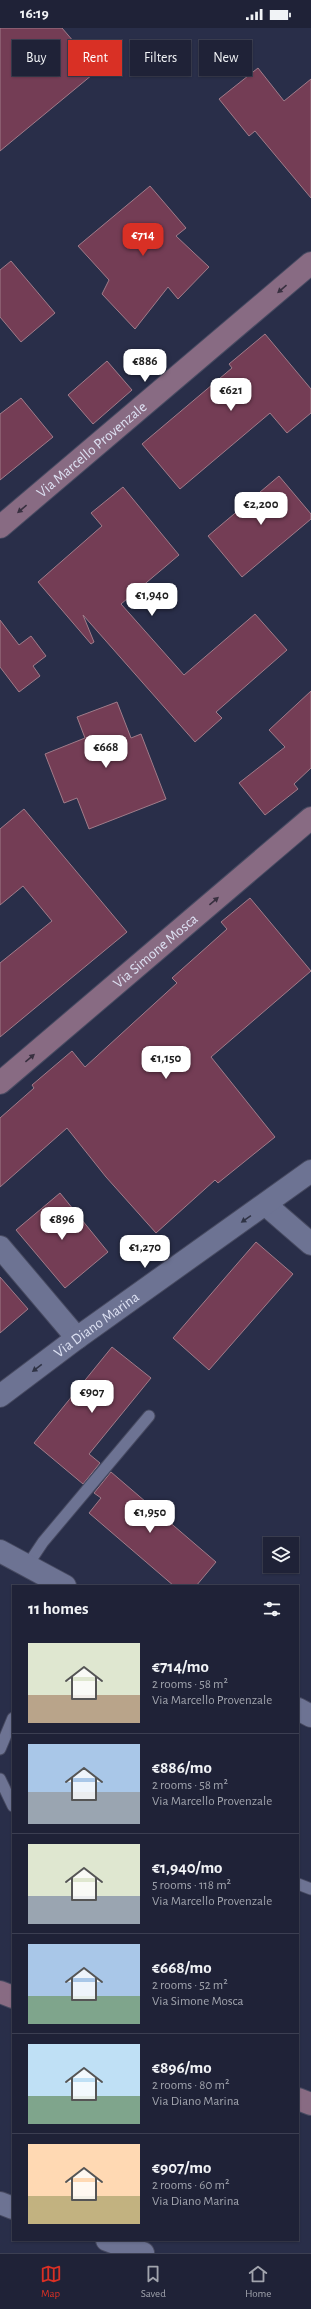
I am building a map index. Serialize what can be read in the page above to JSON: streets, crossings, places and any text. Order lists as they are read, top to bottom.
{
  "streets": {
    "street": ["Via Marcello Provenzale", "Via Simone Mosca", "Via Diano Marina"]
  },
  "one_way": ["Via Marcello Provenzale", "Via Simone Mosca", "Via Diano Marina"],
  "page": {
    "status": "16:19",
    "chip": [
      "Buy",
      "Rent",
      "Filters",
      "New"
    ],
    "price": [
      "€714",
      "€886",
      "€621",
      "€2,200",
      "€1,940",
      "€668",
      "€1,150",
      "€896",
      "€1,270",
      "€907",
      "€1,950"
    ],
    "heading": "11 homes",
    "list": [
      {
        "name": "€714/mo",
        "note": "2 rooms · 58 m² · Via Marcello Provenzale"
      },
      {
        "name": "€886/mo",
        "note": "2 rooms · 58 m² · Via Marcello Provenzale"
      },
      {
        "name": "€1,940/mo",
        "note": "5 rooms · 118 m² · Via Marcello Provenzale"
      },
      {
        "name": "€668/mo",
        "note": "2 rooms · 52 m² · Via Simone Mosca"
      },
      {
        "name": "€896/mo",
        "note": "2 rooms · 80 m² · Via Diano Marina"
      },
      {
        "name": "€907/mo",
        "note": "2 rooms · 60 m² · Via Diano Marina"
      }
    ],
    "tabs": ["Map", "Saved", "Home"]
  }
}
